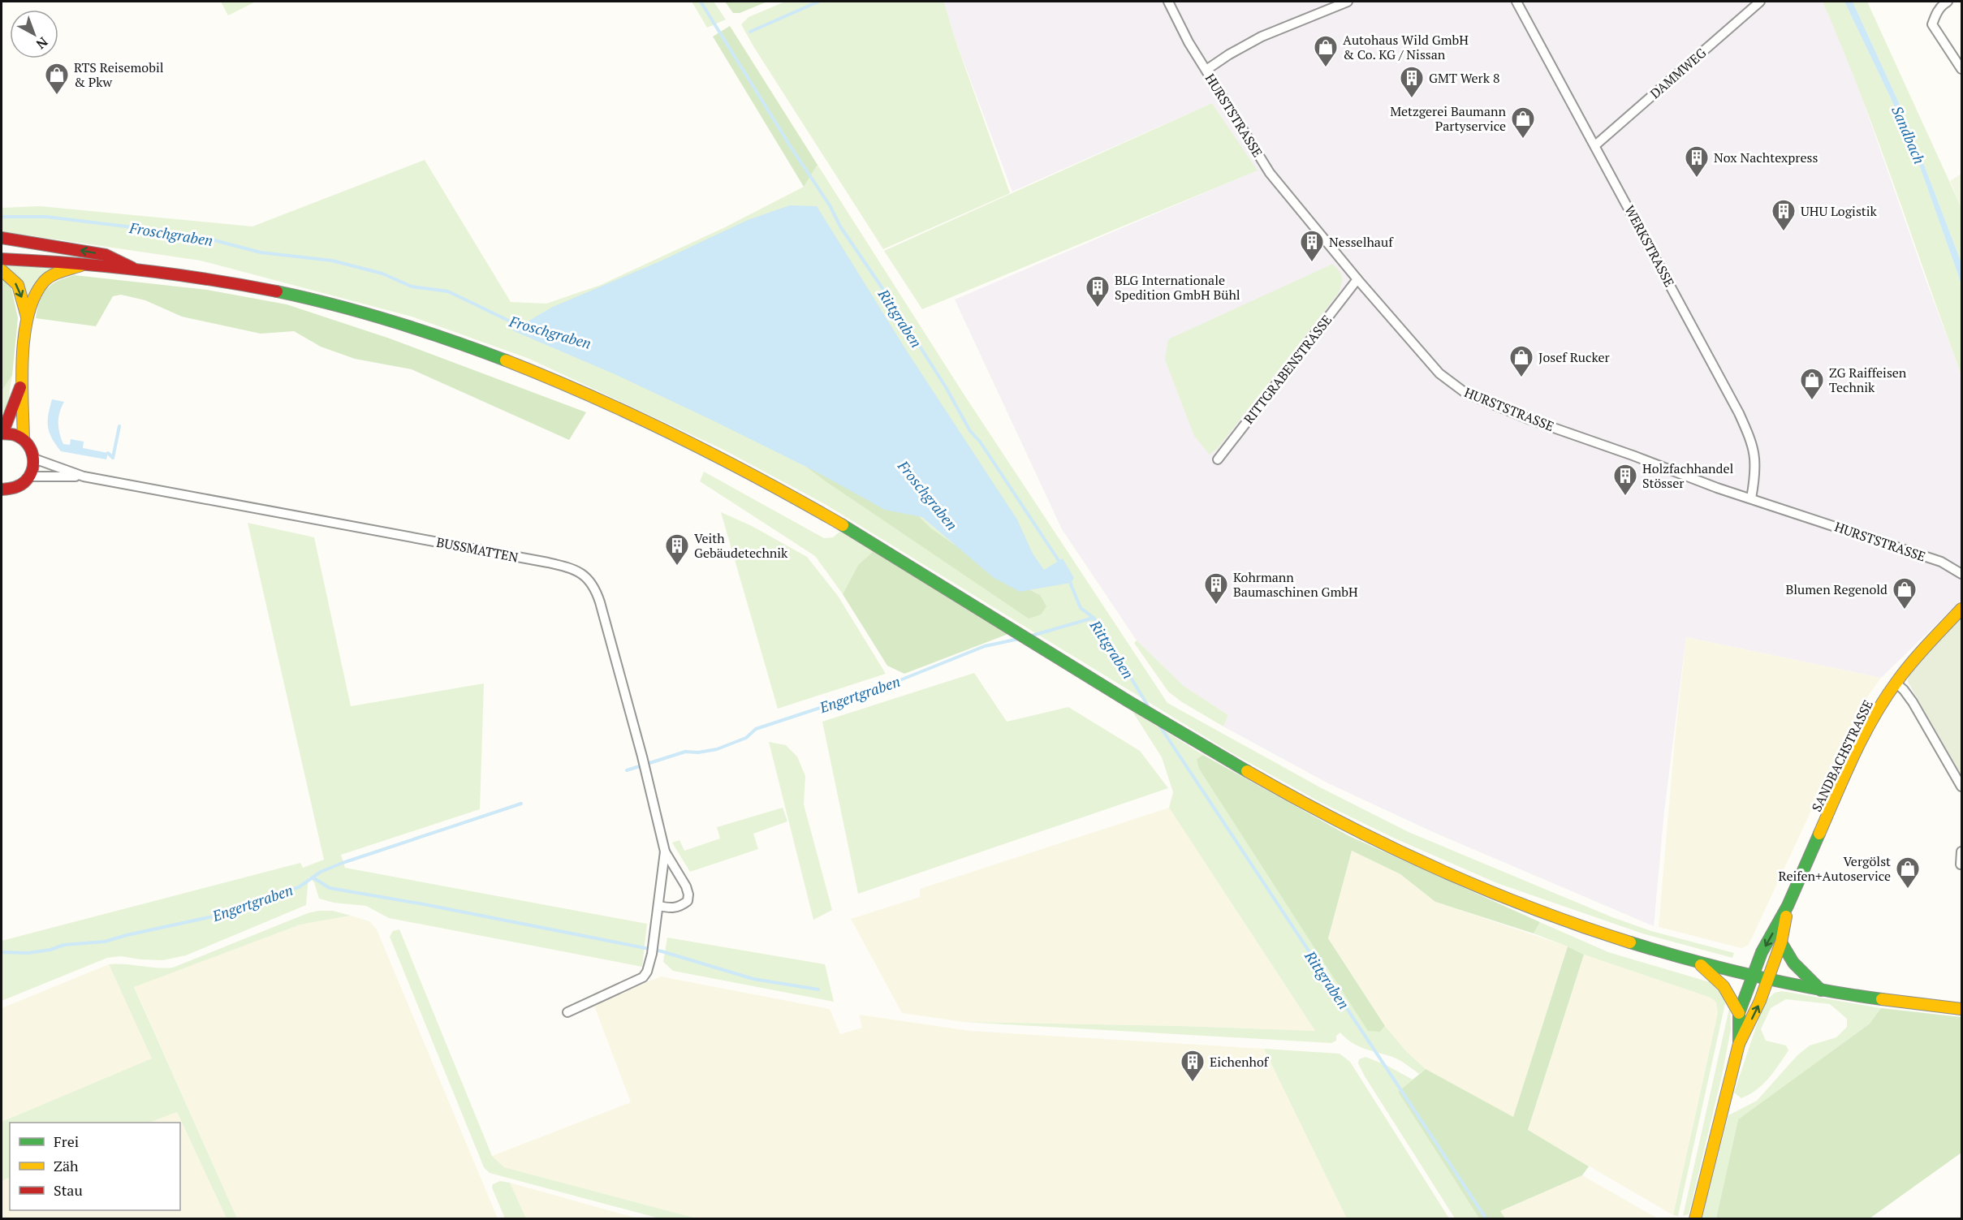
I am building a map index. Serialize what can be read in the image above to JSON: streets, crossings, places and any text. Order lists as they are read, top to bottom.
{
  "streets": {
    "main road": ["SANDBACHSTRASSE"],
    "street": [
      "DAMMWEG",
      "HURSTSTRASSE",
      "WERKSTRASSE",
      "RITTGRABENSTRASSE",
      "BUSSMATTEN"
    ]
  },
  "crossings": [
    ["DAMMWEG", "WERKSTRASSE"],
    ["HURSTSTRASSE", "WERKSTRASSE"],
    ["HURSTSTRASSE", "RITTGRABENSTRASSE"]
  ],
  "water": [
    "Sandbach",
    "Froschgraben",
    "Rittgraben",
    "Engertgraben"
  ],
  "places": {
    "shop": [
      "Autohaus Wild GmbH & Co. KG / Nissan",
      "RTS Reisemobil & Pkw",
      "Metzgerei Baumann Partyservice",
      "Josef Rucker",
      "ZG Raiffeisen Technik",
      "Blumen Regenold",
      "Vergölst Reifen+Autoservice"
    ],
    "building": [
      "GMT Werk 8",
      "Nox Nachtexpress",
      "UHU Logistik",
      "Nesselhauf",
      "BLG Internationale Spedition GmbH Bühl",
      "Holzfachhandel Stösser",
      "Veith Gebäudetechnik",
      "Kohrmann Baumaschinen GmbH",
      "Eichenhof"
    ]
  },
  "legend": ["Frei", "Zäh", "Stau"],
  "north": "bottom right"
}
